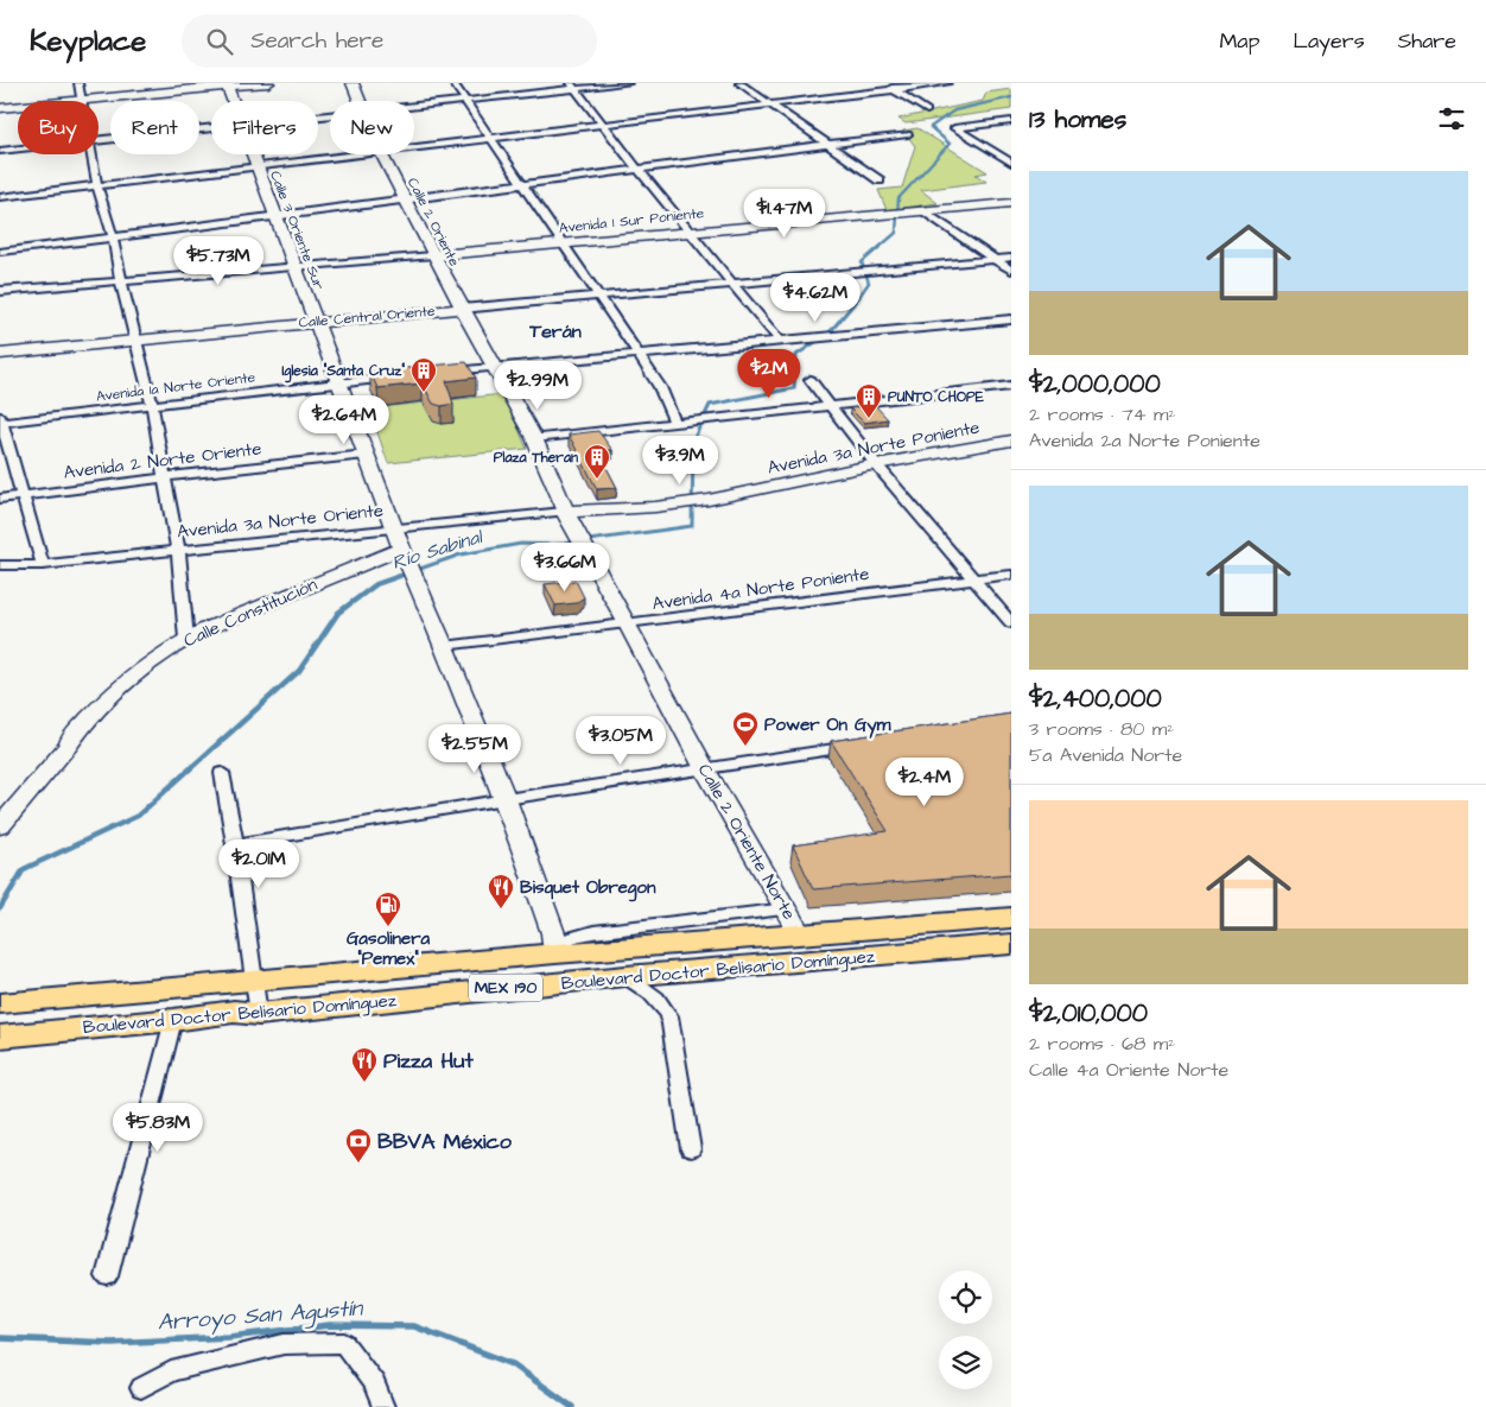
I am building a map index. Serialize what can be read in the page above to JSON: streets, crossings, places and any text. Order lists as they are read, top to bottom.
{
  "streets": {
    "main road": [
      "Avenida 1 Sur Poniente",
      "Calle 2 Oriente",
      "Calle 3 Oriente Sur",
      "Calle Central Oriente",
      "Avenida 3a Norte Poniente",
      "Calle Constitución",
      "Calle 2 Oriente Norte",
      "Boulevard Doctor Belisario Domínguez",
      "MEX 190"
    ],
    "street": [
      "Avenida 1a Norte Oriente",
      "Avenida 2 Norte Oriente",
      "Avenida 3a Norte Oriente",
      "Avenida 4a Norte Poniente"
    ]
  },
  "crossings": [
    ["Avenida 1 Sur Poniente", "Calle 2 Oriente"],
    ["Calle 2 Oriente", "Calle Central Oriente"],
    ["Calle 2 Oriente", "Calle 2 Oriente Norte"],
    ["Calle 3 Oriente Sur", "Calle Central Oriente"],
    ["Calle 3 Oriente Sur", "Avenida 1a Norte Oriente"],
    ["Calle 3 Oriente Sur", "Avenida 2 Norte Oriente"],
    ["Calle 3 Oriente Sur", "Avenida 3a Norte Oriente"],
    ["Calle 3 Oriente Sur", "Avenida 4a Norte Poniente"],
    ["Calle 3 Oriente Sur", "Calle Constitución"],
    ["Calle 3 Oriente Sur", "Boulevard Doctor Belisario Domínguez"],
    ["Calle Central Oriente", "Calle 2 Oriente Norte"],
    ["Avenida 3a Norte Poniente", "Avenida 3a Norte Oriente"],
    ["Avenida 3a Norte Poniente", "Calle 2 Oriente Norte"],
    ["Avenida 3a Norte Oriente", "Calle 2 Oriente Norte"],
    ["Avenida 4a Norte Poniente", "Calle 2 Oriente Norte"],
    ["Calle 2 Oriente Norte", "Boulevard Doctor Belisario Domínguez"]
  ],
  "districts": ["Terán"],
  "water": ["Río Sabinal", "Arroyo San Agustín"],
  "places": {
    "building": ["Iglesia \"Santa Cruz\"", "PUNTO CHOPE", "Plaza Theran"],
    "sports": ["Power On Gym"],
    "restaurant": ["Bisquet Obregon", "Pizza Hut"],
    "fuel station": ["Gasolinera \"Pemex\""],
    "bank": ["BBVA México"]
  },
  "page": {
    "header": "Keyplace",
    "search": "Search here",
    "nav": ["Map", "Layers", "Share"],
    "heading": "13 homes",
    "chip": [
      "Buy",
      "Rent",
      "Filters",
      "New"
    ],
    "list": [
      {
        "name": "$2,000,000",
        "note": "2 rooms · 74 m² · Avenida 2a Norte Poniente"
      },
      {
        "name": "$2,400,000",
        "note": "3 rooms · 80 m² · 5a Avenida Norte"
      },
      {
        "name": "$2,010,000",
        "note": "2 rooms · 68 m² · Calle 4a Oriente Norte"
      }
    ],
    "price": [
      "$1.47M",
      "$5.73M",
      "$4.62M",
      "$2M",
      "$2.99M",
      "$2.64M",
      "$3.9M",
      "$3.66M",
      "$3.05M",
      "$2.55M",
      "$2.4M",
      "$2.01M",
      "$5.83M"
    ]
  }
}
